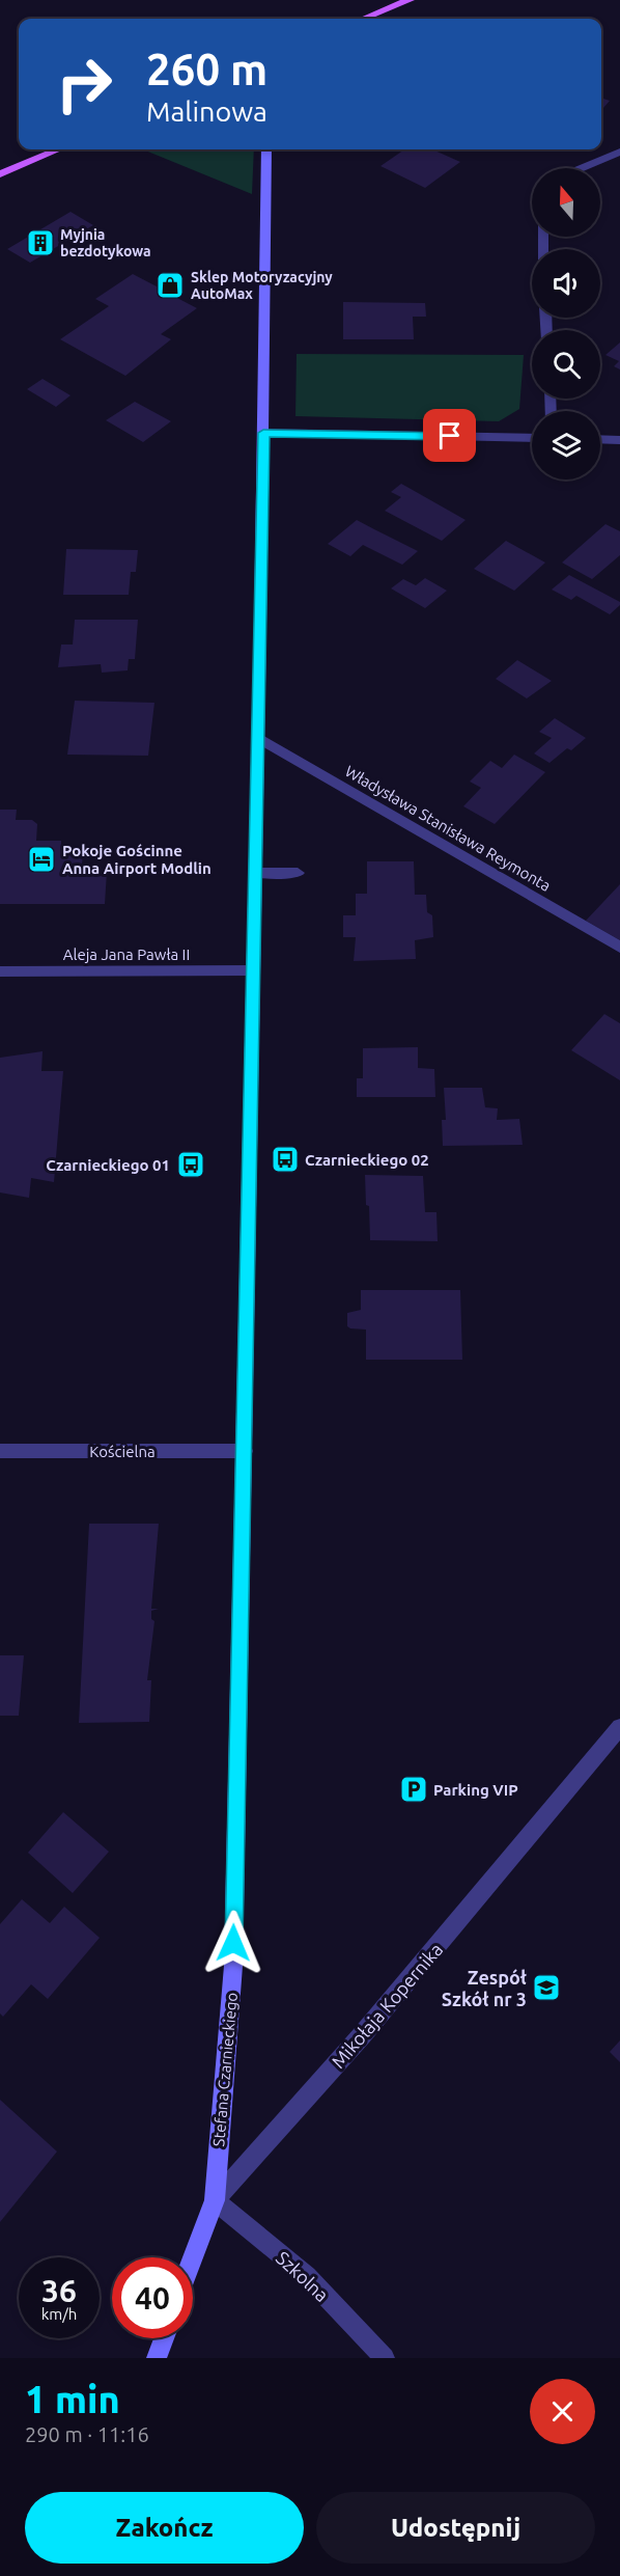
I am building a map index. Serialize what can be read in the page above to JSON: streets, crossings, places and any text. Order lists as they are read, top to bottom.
{
  "streets": {
    "street": [
      "Władysława Stanisława Reymonta",
      "Aleja Jana Pawła II",
      "Kościelna",
      "Mikołaja Kopernika",
      "Stefana Czarnieckiego",
      "Szkolna"
    ]
  },
  "crossings": [
    ["Władysława Stanisława Reymonta", "Stefana Czarnieckiego"],
    ["Aleja Jana Pawła II", "Stefana Czarnieckiego"],
    ["Kościelna", "Stefana Czarnieckiego"],
    ["Mikołaja Kopernika", "Stefana Czarnieckiego"],
    ["Mikołaja Kopernika", "Szkolna"],
    ["Stefana Czarnieckiego", "Szkolna"]
  ],
  "places": {
    "building": ["Myjnia bezdotykowa"],
    "shop": ["Sklep Motoryzacyjny AutoMax"],
    "hotel": ["Pokoje Gościnne Anna Airport Modlin"],
    "bus stop": ["Czarnieckiego 02", "Czarnieckiego 01"],
    "parking": ["Parking VIP"],
    "school or university": ["Zespół Szkół nr 3"]
  },
  "north": "top",
  "page": {
    "turn": ["260 m", "Malinowa"],
    "speed": "36 km/h",
    "limit": "40",
    "heading": ["1 min", "290 m · 11:16"],
    "buttons": ["Zakończ", "Udostępnij"]
  }
}
